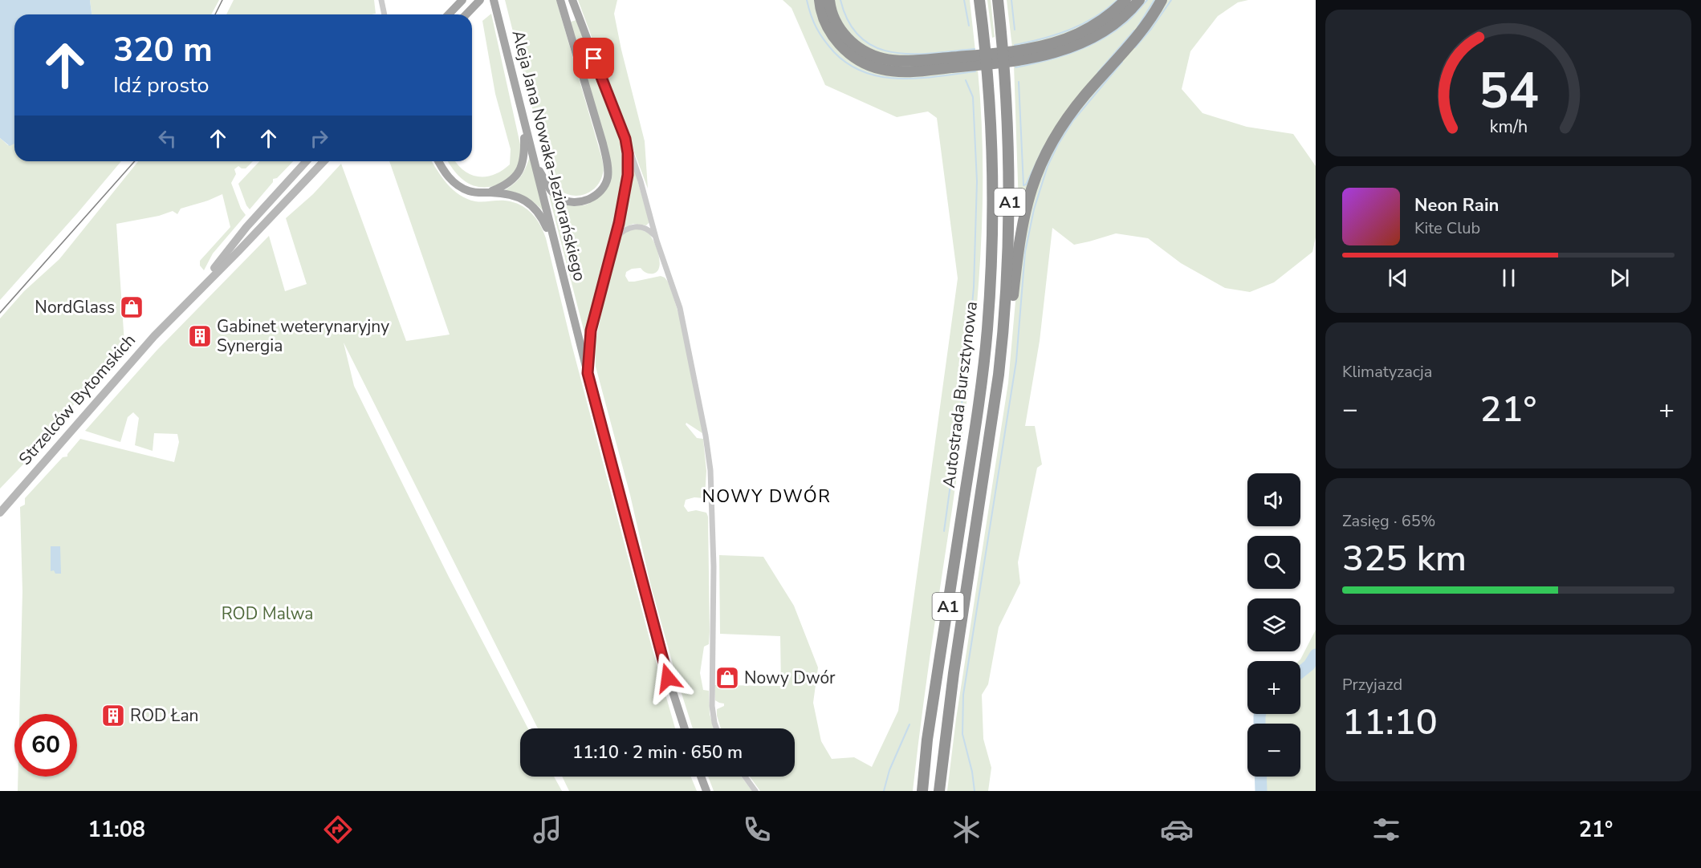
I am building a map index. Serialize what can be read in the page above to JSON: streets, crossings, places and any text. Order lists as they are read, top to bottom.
{
  "streets": {
    "highway": ["A1", "Autostrada Bursztynowa"],
    "main road": ["Aleja Jana Nowaka-Jeziorańskiego", "Strzelców Bytomskich"]
  },
  "districts": ["NOWY DWÓR"],
  "parks": ["ROD Malwa"],
  "places": {
    "shop": ["NordGlass", "Nowy Dwór"],
    "building": ["Gabinet weterynaryjny Synergia", "ROD Łan"]
  },
  "page": {
    "turn": ["320 m", "Idź prosto"],
    "song": ["Neon Rain", "Kite Club"],
    "tile": [
      "Klimatyzacja",
      ["Zasięg · 65%", "325 km"],
      ["Przyjazd", "11:10"]
    ],
    "heat": ["−", "21°", "+"],
    "map_buttons": ["+", "−"],
    "limit": "60",
    "trip": "11:10 · 2 min · 650 m",
    "tabs": ["11:08", "21°"],
    "gauge": ["54", "km/h"]
  }
}
